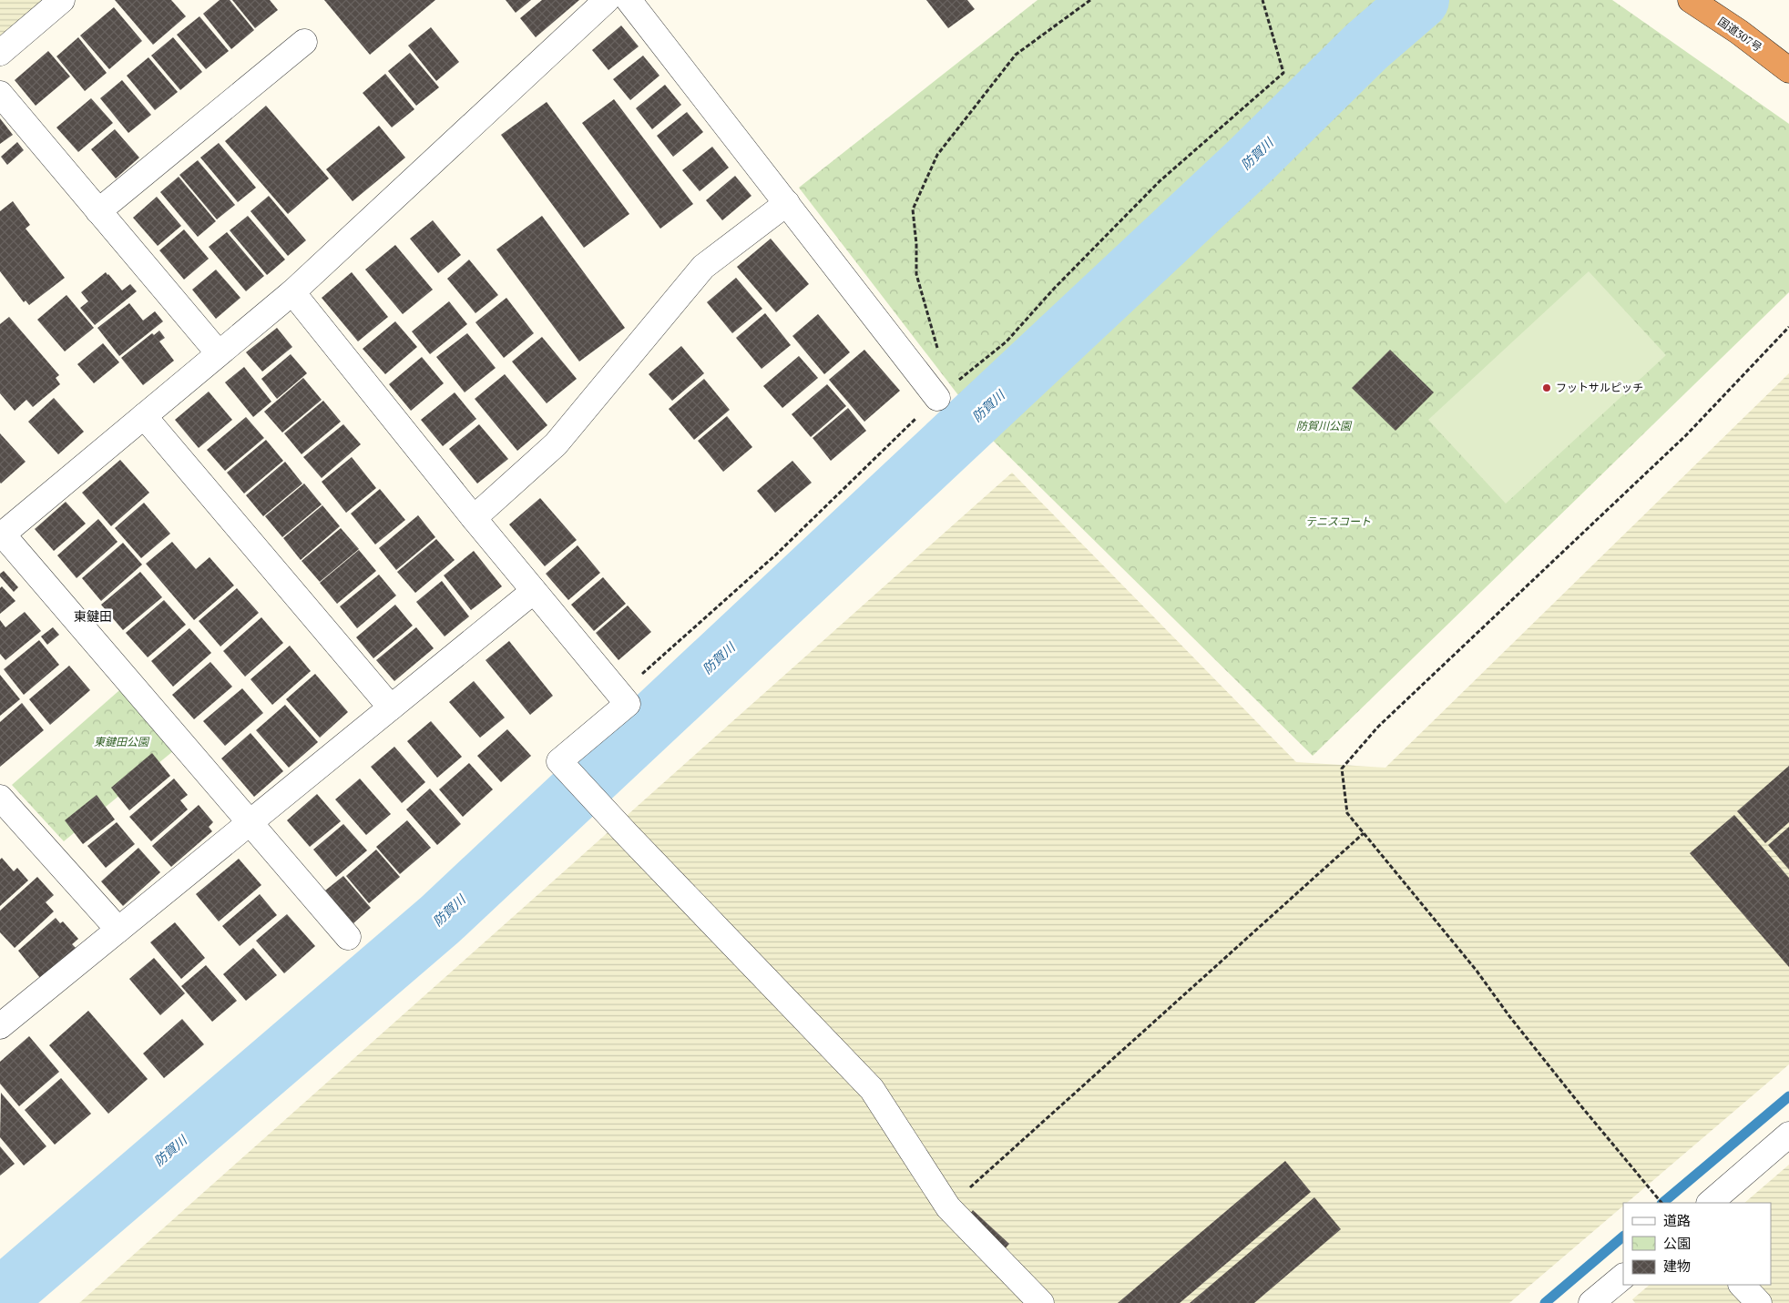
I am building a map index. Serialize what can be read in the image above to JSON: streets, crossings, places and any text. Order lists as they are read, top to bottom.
{
  "streets": {
    "highway": ["国道307号"]
  },
  "districts": ["東鍵田"],
  "water": ["防賀川"],
  "parks": ["防賀川公園", "テニスコート", "東鍵田公園"],
  "places": ["フットサルピッチ"],
  "legend": ["道路", "公園", "建物"]
}
